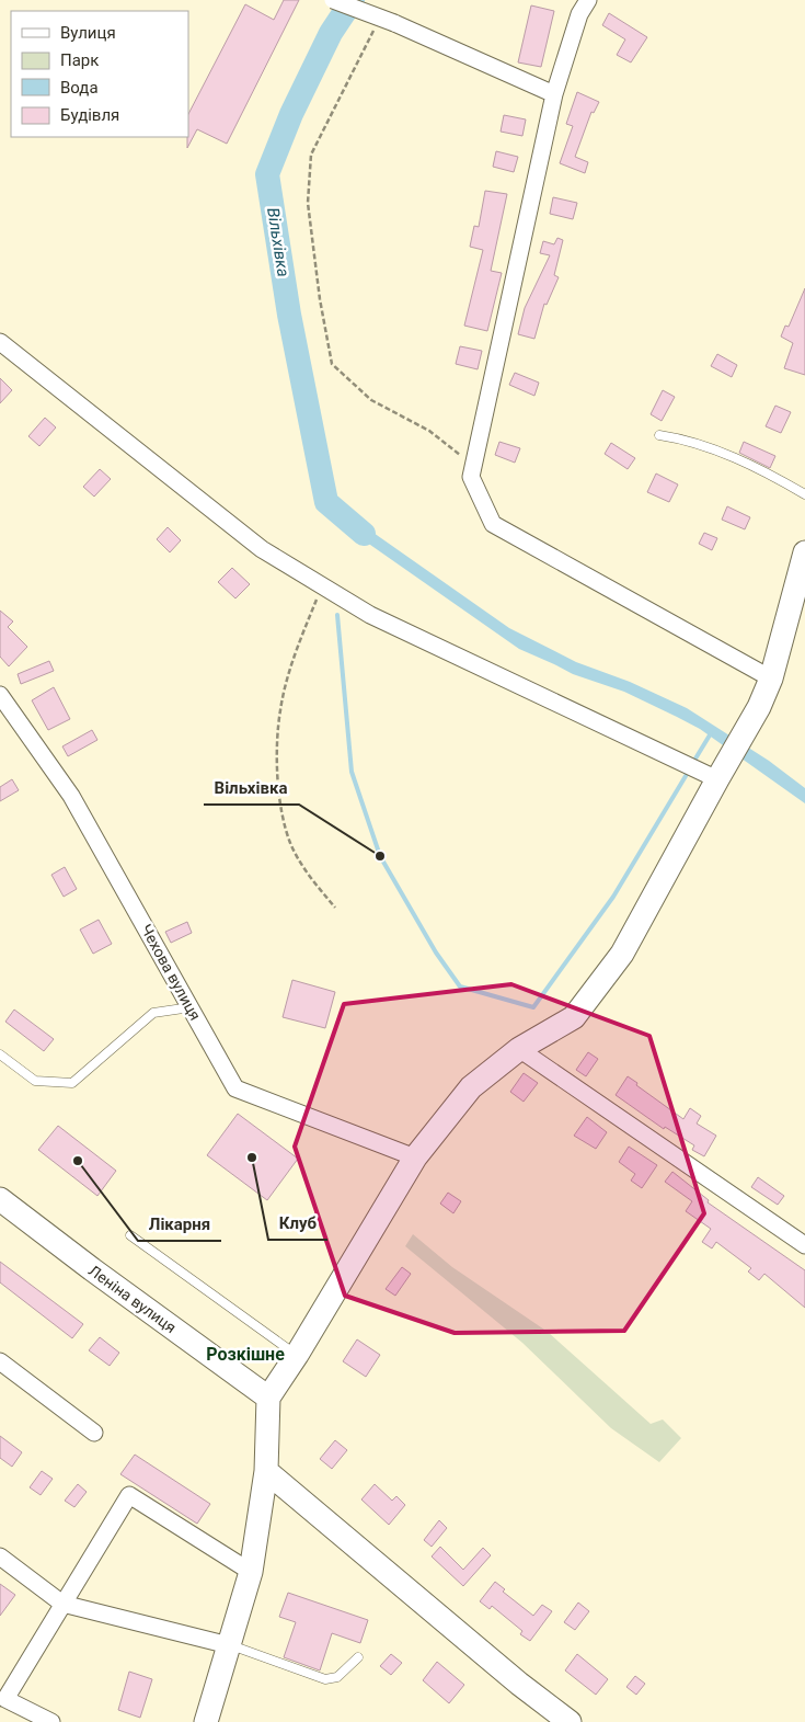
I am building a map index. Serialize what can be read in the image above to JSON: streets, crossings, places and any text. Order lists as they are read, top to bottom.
{
  "streets": {
    "street": ["Чехова вулиця", "Леніна вулиця"]
  },
  "districts": ["Розкішне"],
  "water": ["Вільхівка"],
  "places": ["Вільхівка", "Клуб", "Лікарня"],
  "legend": [
    "Вулиця",
    "Парк",
    "Вода",
    "Будівля"
  ]
}
